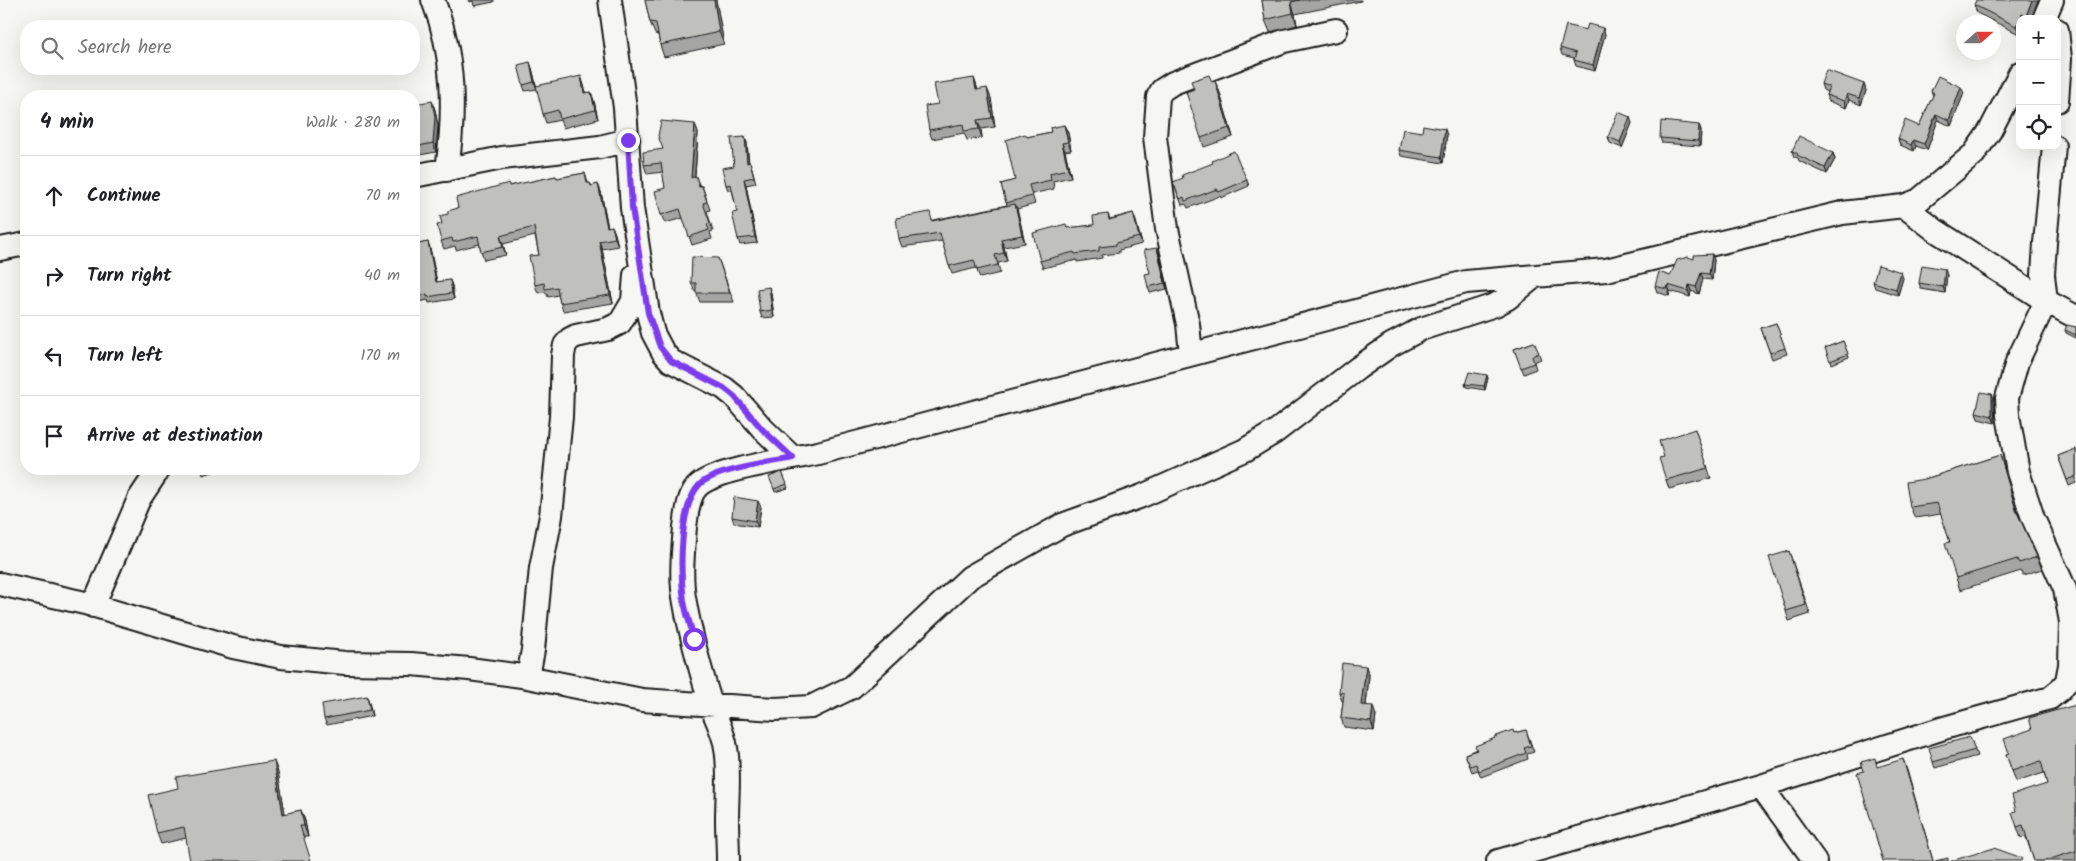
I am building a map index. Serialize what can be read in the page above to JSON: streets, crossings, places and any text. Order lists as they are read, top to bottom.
{
  "north": "right",
  "page": {
    "map_buttons": ["+", "−"],
    "search": "Search here",
    "heading": ["4 min", "Walk · 280 m"],
    "list": [
      ["Continue", "70 m"],
      ["Turn right", "40 m"],
      ["Turn left", "170 m"],
      "Arrive at destination"
    ]
  }
}
